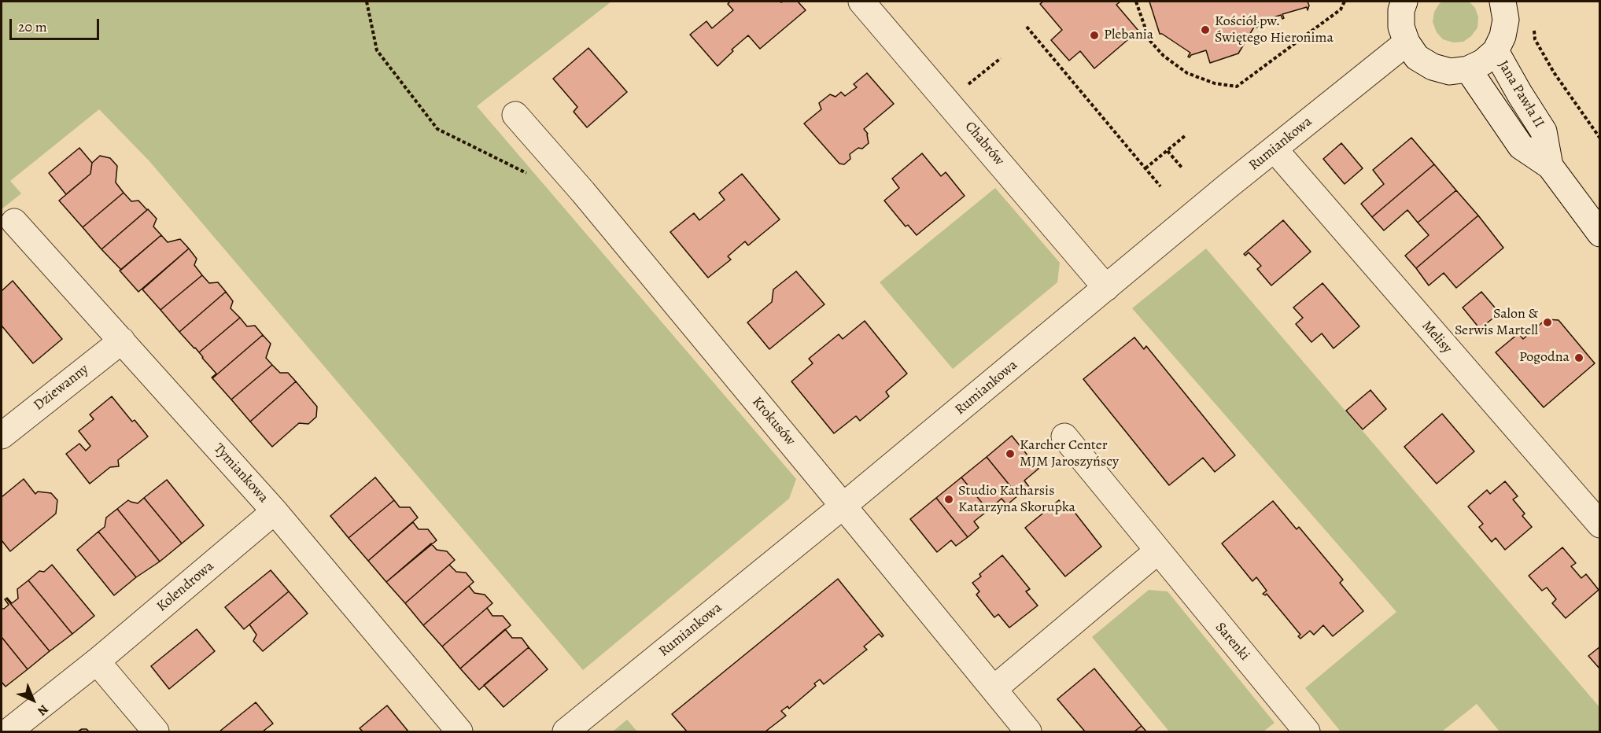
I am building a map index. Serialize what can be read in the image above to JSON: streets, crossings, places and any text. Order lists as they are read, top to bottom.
{
  "streets": {
    "street": [
      "Jana Pawła II",
      "Chabrów",
      "Rumiankowa",
      "Melisy",
      "Dziewanny",
      "Krokusów",
      "Tymiankowa",
      "Kolendrowa",
      "Sarenki"
    ]
  },
  "crossings": [
    ["Chabrów", "Rumiankowa"],
    ["Rumiankowa", "Melisy"],
    ["Rumiankowa", "Krokusów"],
    ["Dziewanny", "Tymiankowa"],
    ["Tymiankowa", "Kolendrowa"]
  ],
  "places": [
    "Kościół pw. Świętego Hieronima",
    "Plebania",
    "Salon & Serwis Martell",
    "Pogodna",
    "Karcher Center MJM Jaroszyńscy",
    "Studio Katharsis Katarzyna Skorupka"
  ],
  "scale_bar": "20 m",
  "north": "bottom right"
}
